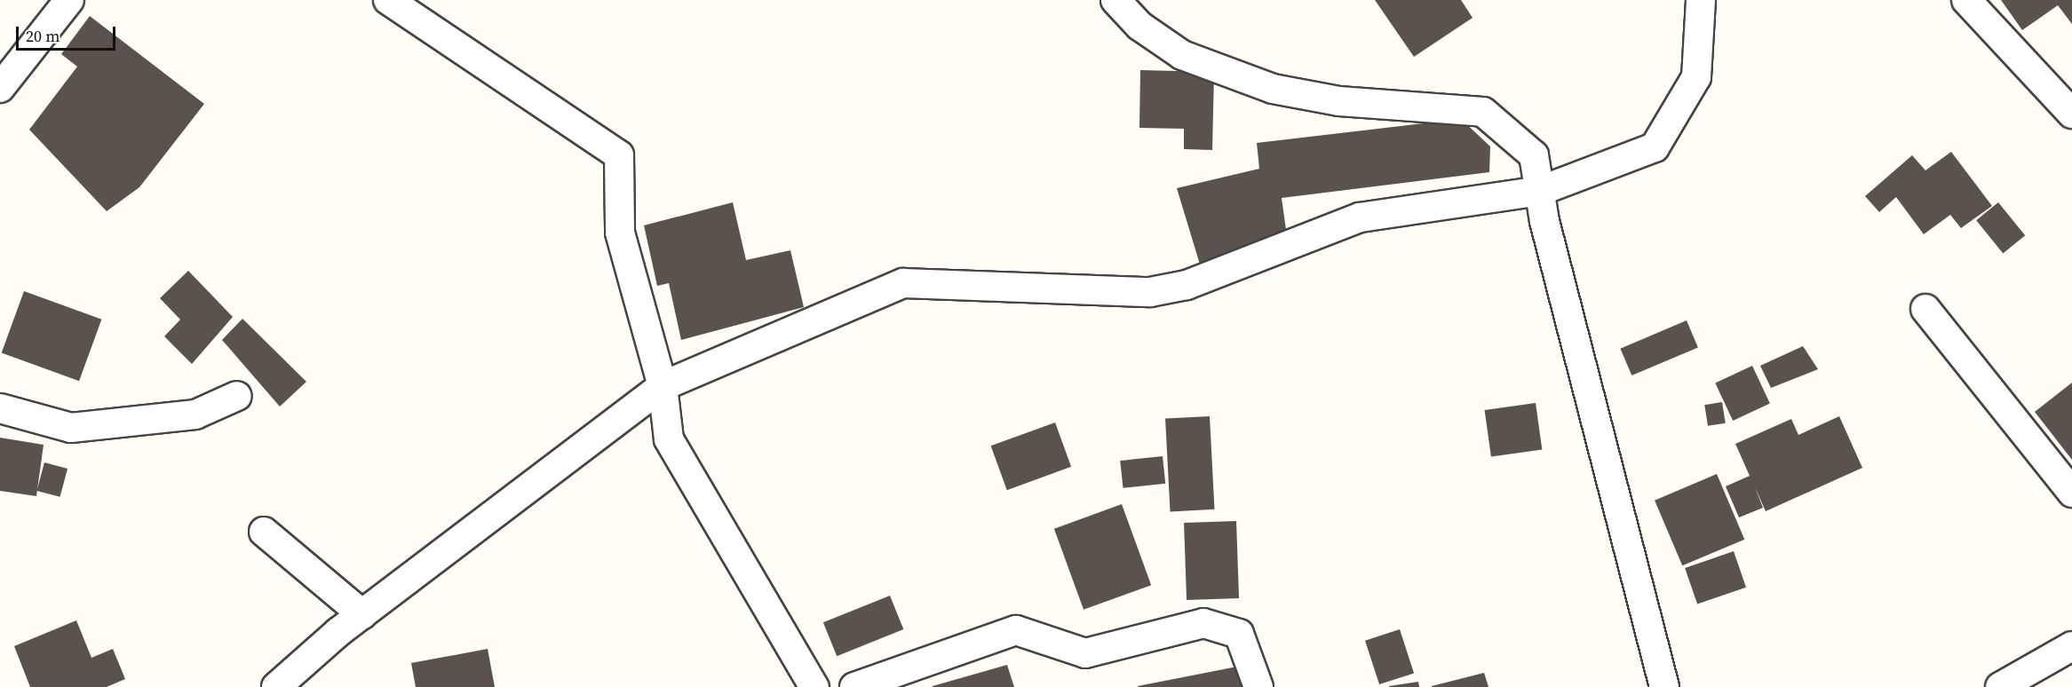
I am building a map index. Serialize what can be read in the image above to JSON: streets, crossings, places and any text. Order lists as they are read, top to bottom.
{
  "scale_bar": "20 m"
}
